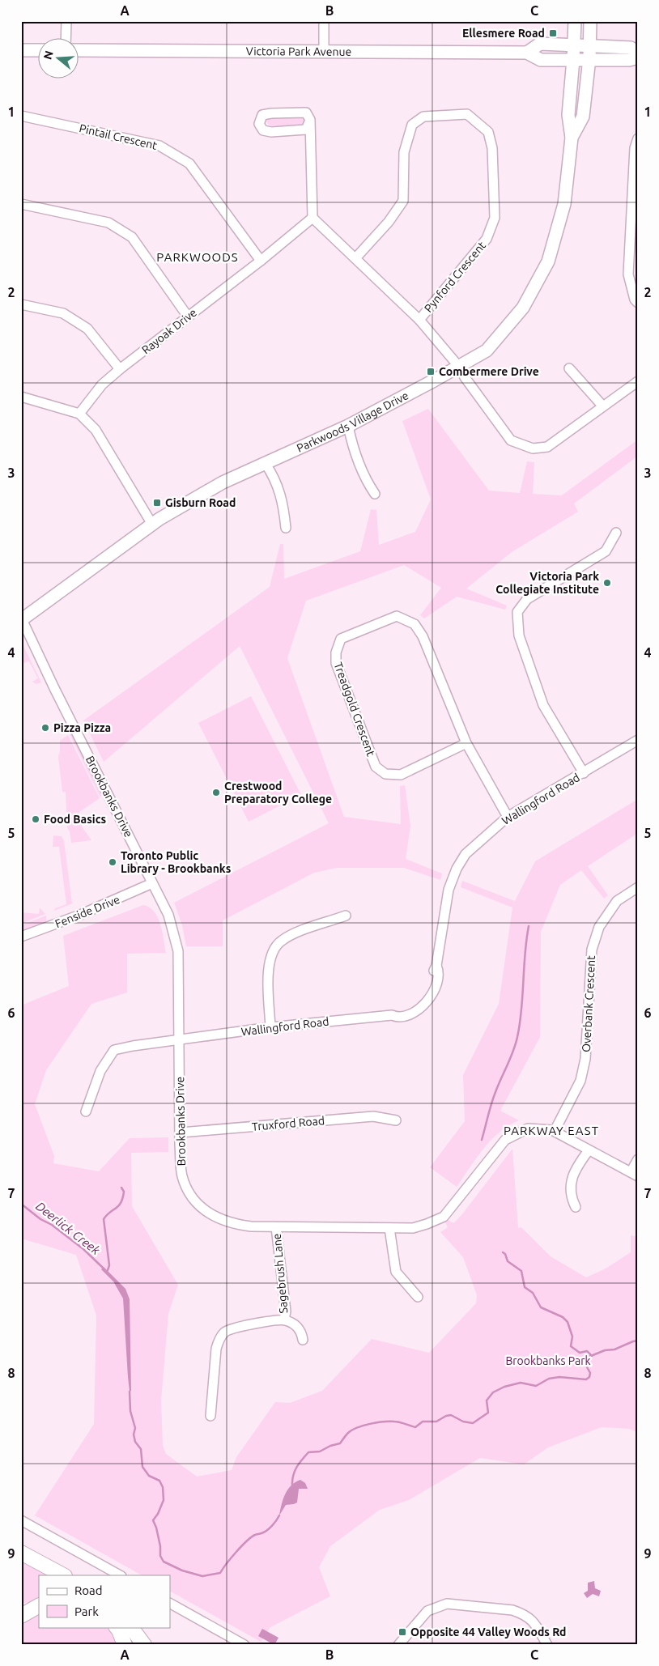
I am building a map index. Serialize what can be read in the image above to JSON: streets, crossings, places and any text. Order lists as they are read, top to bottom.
{
  "streets": {
    "main road": ["Victoria Park Avenue", "Parkwoods Village Drive"],
    "street": [
      "Pintail Crescent",
      "Pynford Crescent",
      "Rayoak Drive",
      "Treadgold Crescent",
      "Brookbanks Drive",
      "Wallingford Road",
      "Fenside Drive",
      "Overbank Crescent",
      "Truxford Road",
      "Sagebrush Lane"
    ]
  },
  "crossings": [
    ["Victoria Park Avenue", "Parkwoods Village Drive"],
    ["Pintail Crescent", "Rayoak Drive"],
    ["Parkwoods Village Drive", "Brookbanks Drive"],
    ["Treadgold Crescent", "Wallingford Road"],
    ["Brookbanks Drive", "Wallingford Road"],
    ["Brookbanks Drive", "Fenside Drive"],
    ["Brookbanks Drive", "Overbank Crescent"],
    ["Brookbanks Drive", "Truxford Road"],
    ["Brookbanks Drive", "Sagebrush Lane"]
  ],
  "districts": ["PARKWOODS", "PARKWAY EAST"],
  "water": ["Deerlick Creek"],
  "parks": ["Brookbanks Park"],
  "places": {
    "transit": [
      "Ellesmere Road",
      "Combermere Drive",
      "Gisburn Road",
      "Opposite 44 Valley Woods Rd"
    ],
    "other": [
      "Victoria Park Collegiate Institute",
      "Pizza Pizza",
      "Crestwood Preparatory College",
      "Food Basics",
      "Toronto Public Library - Brookbanks"
    ]
  },
  "legend": ["Road", "Park"],
  "north": "left",
  "grid": {
    "columns": ["A", "B", "C"],
    "rows": [
      "1",
      "2",
      "3",
      "4",
      "5",
      "6",
      "7",
      "8",
      "9"
    ]
  }
}
